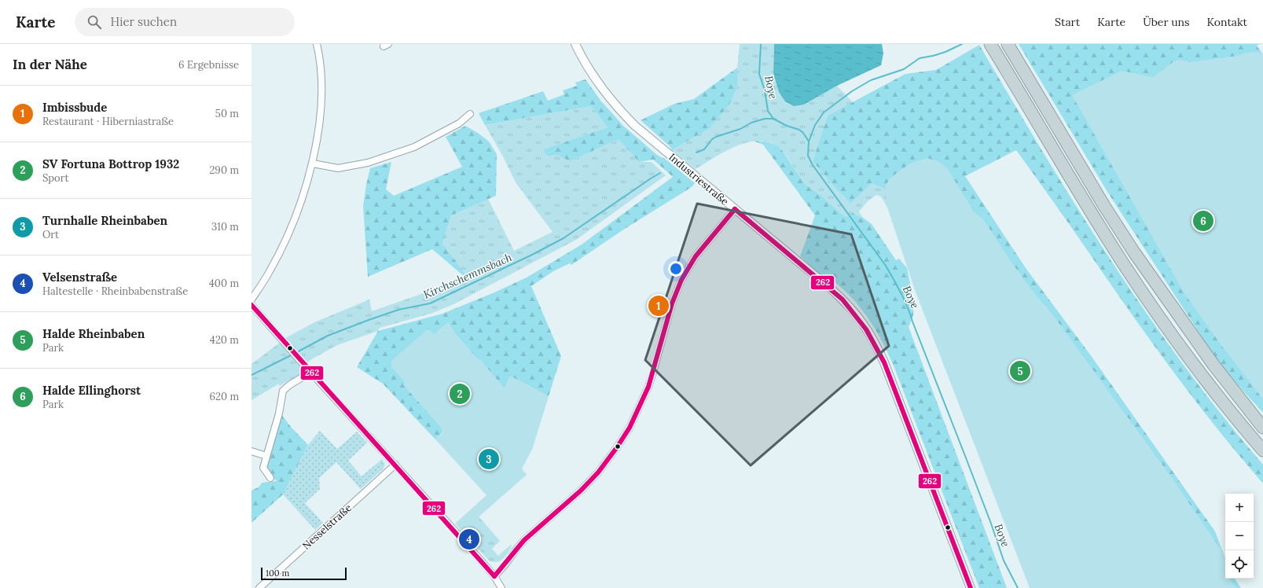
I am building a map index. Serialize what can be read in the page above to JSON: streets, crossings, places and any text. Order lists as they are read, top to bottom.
{
  "streets": {
    "street": ["Industriestraße", "Nesselstraße"]
  },
  "water": ["Boye", "Kirchschemmsbach"],
  "lines": ["transit line 262"],
  "scale_bar": "100 m",
  "page": {
    "header": "Karte",
    "search": "Hier suchen",
    "nav": [
      "Start",
      "Karte",
      "Über uns",
      "Kontakt"
    ],
    "heading": ["In der Nähe", "6 Ergebnisse"],
    "list": [
      {
        "mark": "1",
        "name": "Imbissbude",
        "note": "Restaurant · Hiberniastraße",
        "value": "50 m"
      },
      {
        "mark": "2",
        "name": "SV Fortuna Bottrop 1932",
        "note": "Sport",
        "value": "290 m"
      },
      {
        "mark": "3",
        "name": "Turnhalle Rheinbaben",
        "note": "Ort",
        "value": "310 m"
      },
      {
        "mark": "4",
        "name": "Velsenstraße",
        "note": "Haltestelle · Rheinbabenstraße",
        "value": "400 m"
      },
      {
        "mark": "5",
        "name": "Halde Rheinbaben",
        "note": "Park",
        "value": "420 m"
      },
      {
        "mark": "6",
        "name": "Halde Ellinghorst",
        "note": "Park",
        "value": "620 m"
      }
    ],
    "pins": [
      "6",
      "1",
      "5",
      "2",
      "3",
      "4"
    ],
    "map_buttons": ["+", "−"],
    "scale": "100 m"
  }
}
